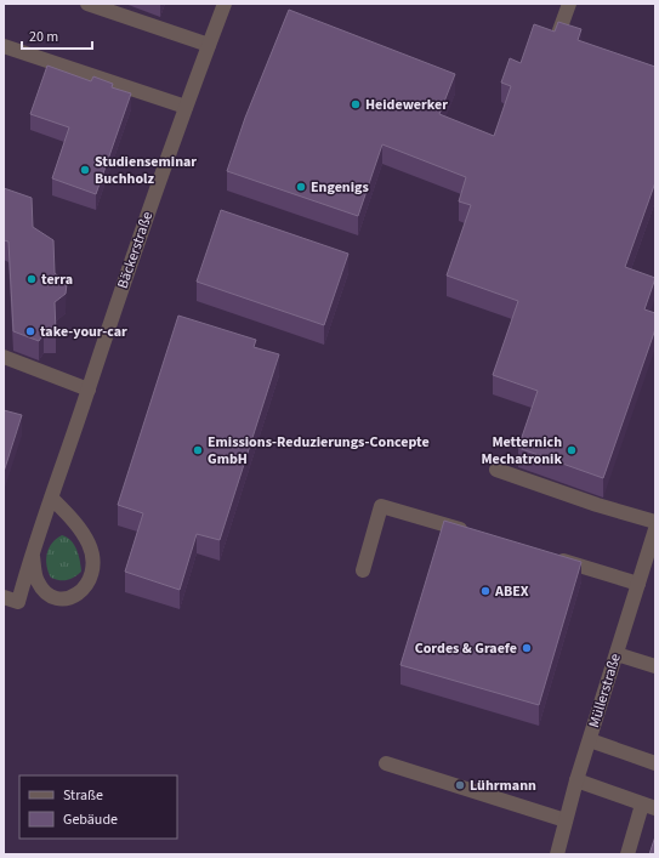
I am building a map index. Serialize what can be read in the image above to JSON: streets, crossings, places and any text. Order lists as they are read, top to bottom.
{
  "streets": {
    "street": ["Bäckerstraße", "Müllerstraße"]
  },
  "places": [
    "Heidewerker",
    "Studienseminar Buchholz",
    "Engenigs",
    "terra",
    "take-your-car",
    "Emissions-Reduzierungs-Concepte GmbH",
    "Metternich Mechatronik",
    "ABEX",
    "Cordes & Graefe",
    "Lührmann"
  ],
  "legend": ["Straße", "Gebäude"],
  "scale_bar": "20 m"
}
